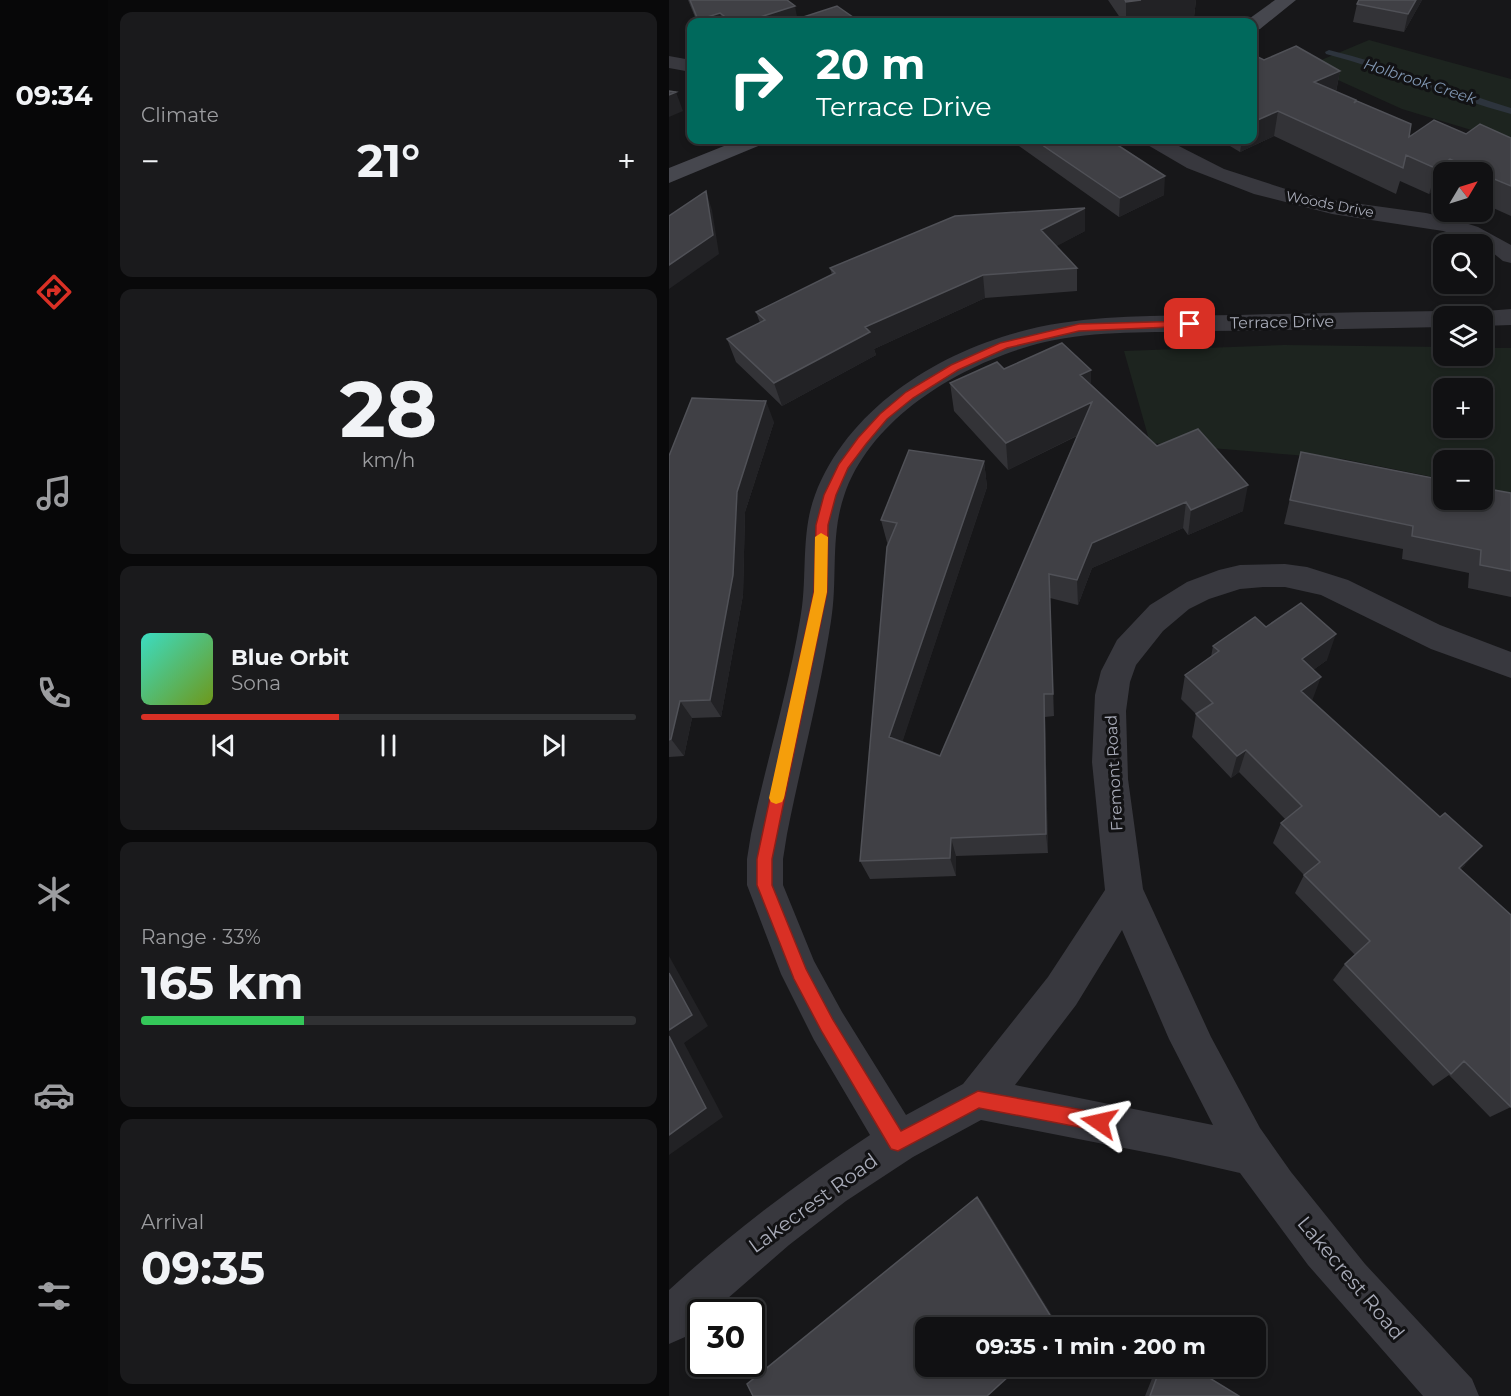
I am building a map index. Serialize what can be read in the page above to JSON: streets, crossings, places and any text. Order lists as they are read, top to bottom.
{
  "streets": {
    "street": [
      "Woods Drive",
      "Terrace Drive",
      "Fremont Road",
      "Lakecrest Road"
    ]
  },
  "crossings": [
    ["Terrace Drive", "Lakecrest Road"],
    ["Fremont Road", "Lakecrest Road"]
  ],
  "water": ["Holbrook Creek"],
  "north": "top right",
  "page": {
    "tabs": "09:34",
    "tile": [
      "Climate",
      ["28", "km/h"],
      ["Range · 33%", "165 km"],
      ["Arrival", "09:35"]
    ],
    "turn": ["20 m", "Terrace Drive"],
    "heat": ["−", "21°", "+"],
    "map_buttons": ["+", "−"],
    "song": ["Blue Orbit", "Sona"],
    "limit": "30",
    "trip": "09:35 · 1 min · 200 m"
  }
}
